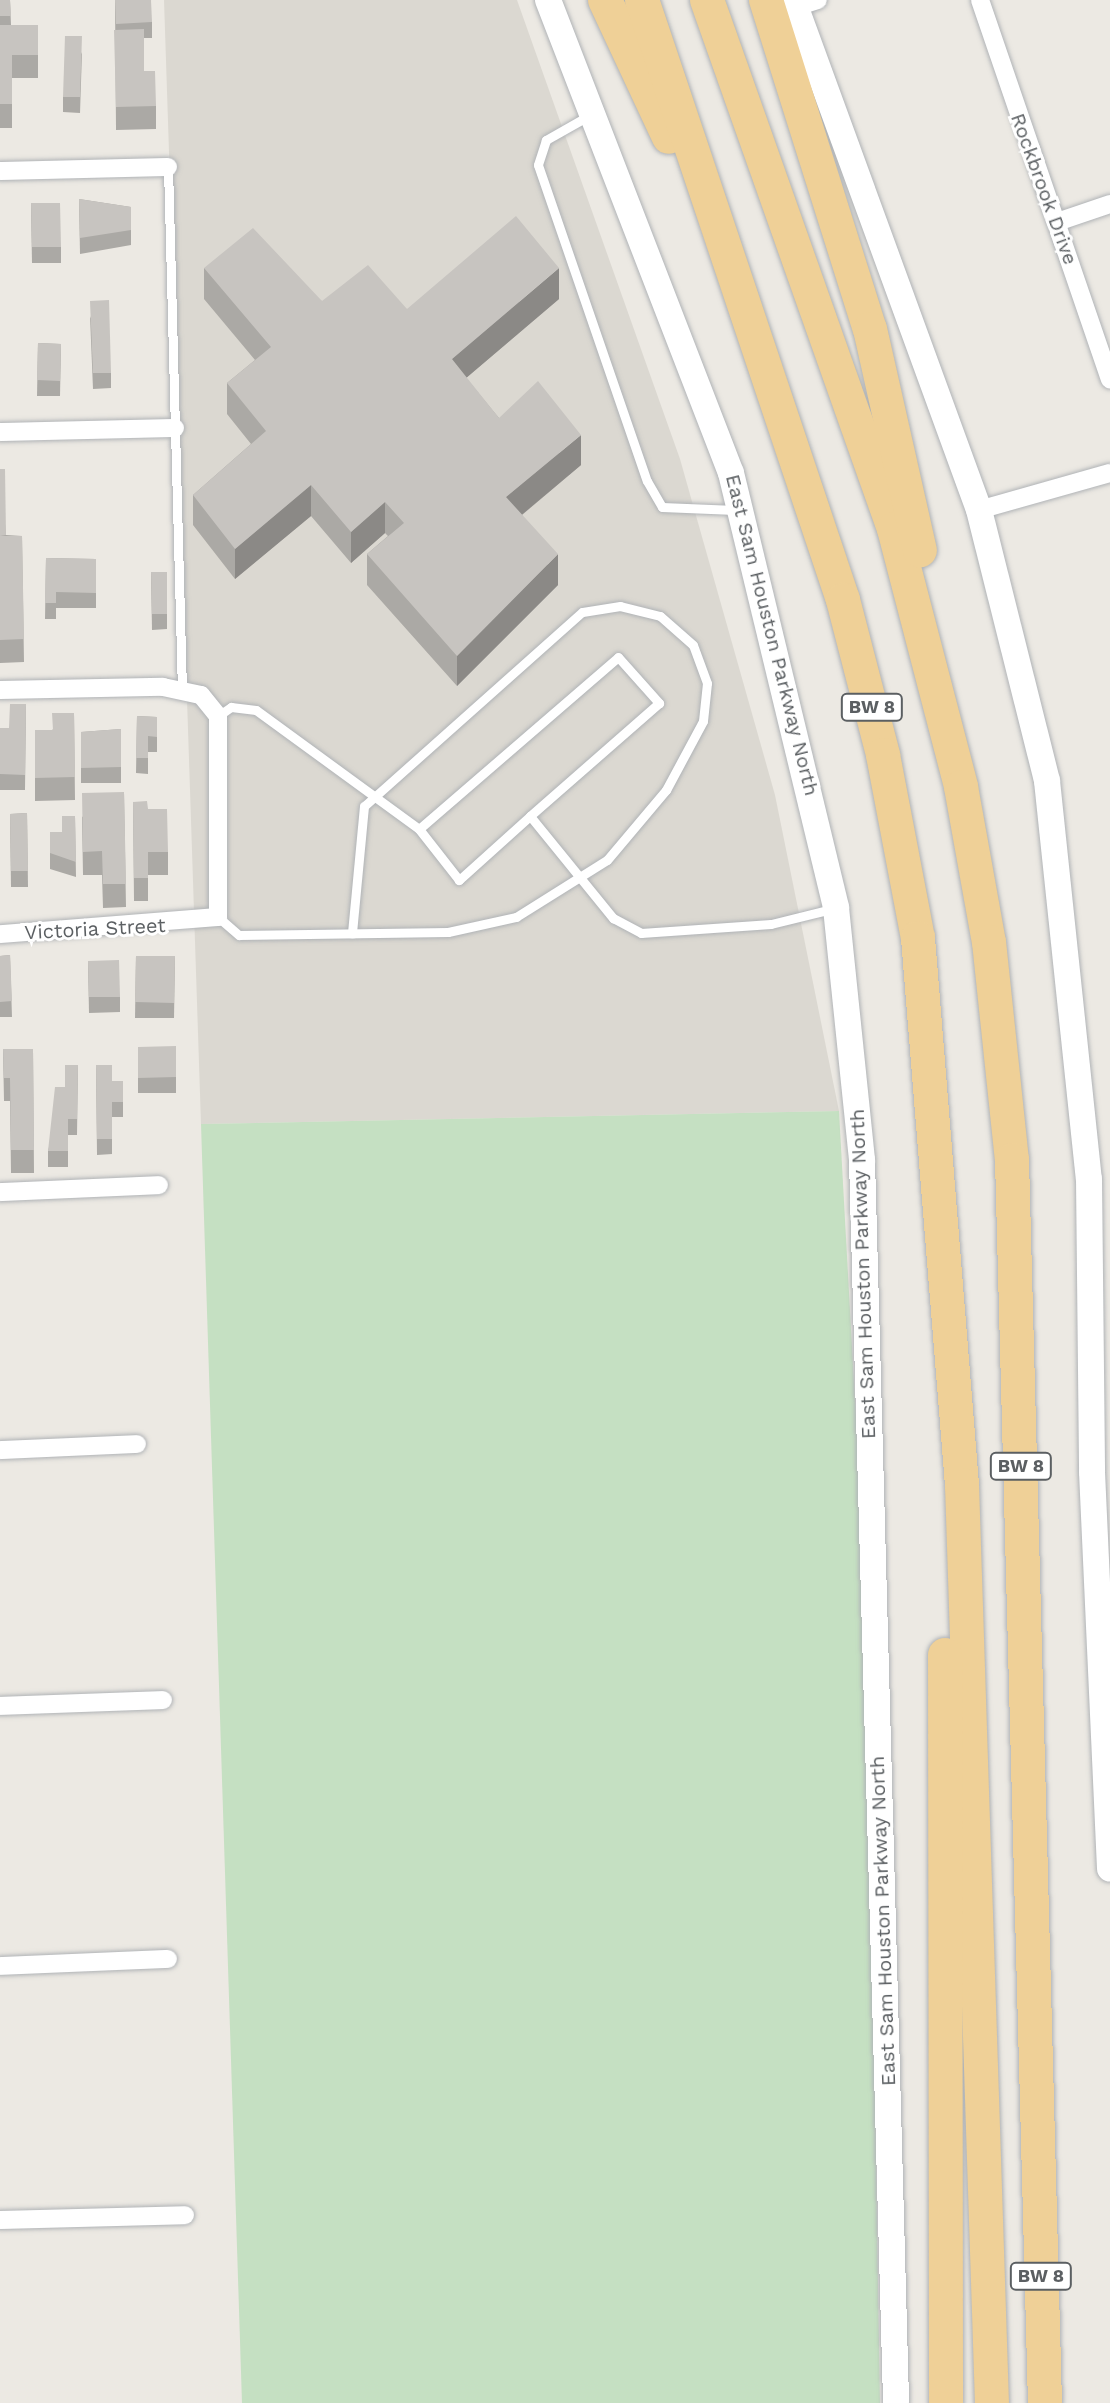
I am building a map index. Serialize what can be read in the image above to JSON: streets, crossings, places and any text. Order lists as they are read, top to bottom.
{
  "streets": {
    "highway": ["BW 8"],
    "main road": ["East Sam Houston Parkway North"],
    "street": ["Rockbrook Drive", "Victoria Street"]
  }
}
